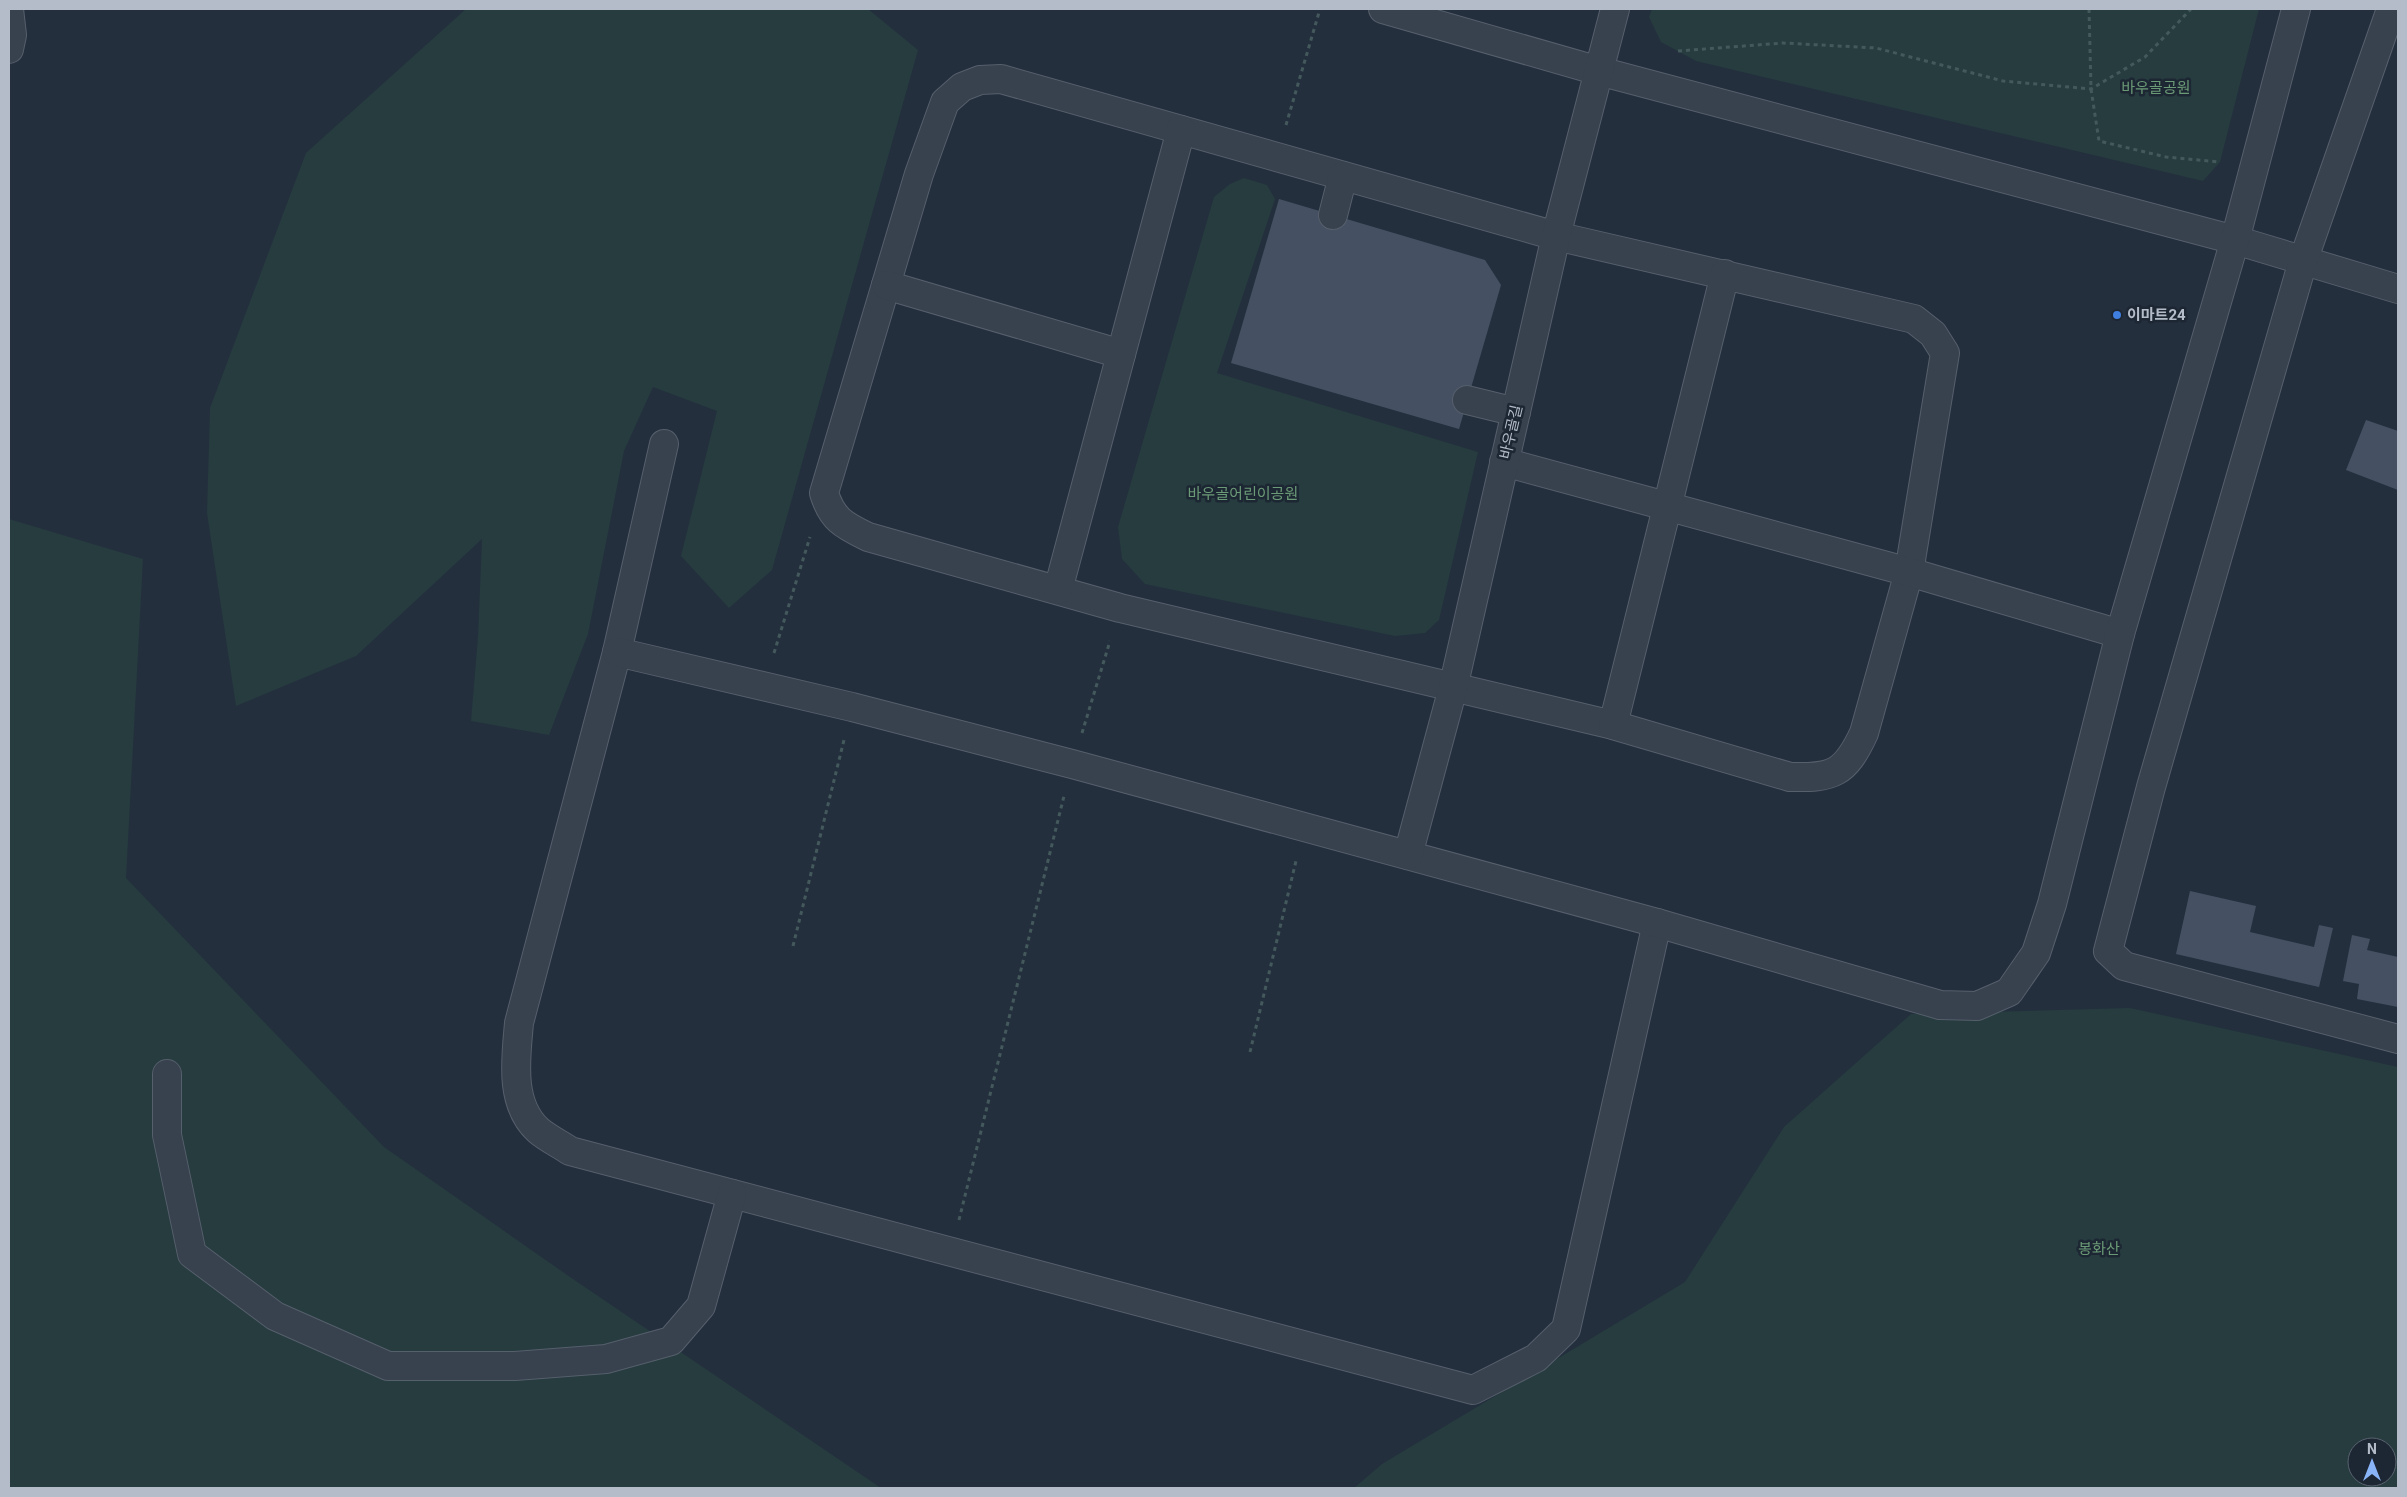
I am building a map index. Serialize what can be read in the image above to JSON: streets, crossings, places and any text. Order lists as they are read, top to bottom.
{
  "streets": {
    "street": ["바우골길"]
  },
  "parks": ["바우골공원", "바우골어린이공원", "봉화산"],
  "places": ["이마트24"],
  "north": "top"
}
